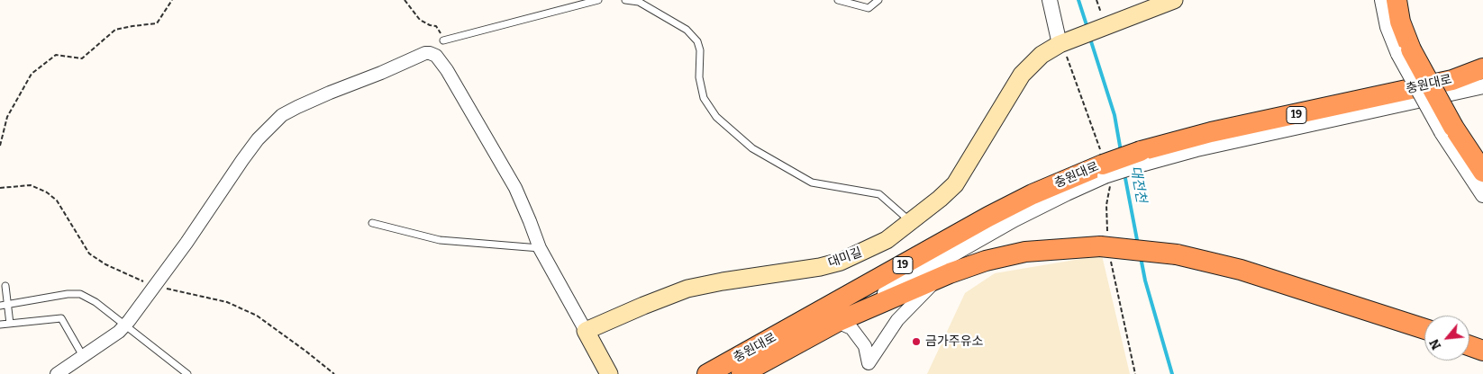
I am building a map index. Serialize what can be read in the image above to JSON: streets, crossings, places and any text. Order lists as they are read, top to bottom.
{
  "streets": {
    "highway": ["충원대로", "19"],
    "main road": ["대미길"]
  },
  "water": ["대전천"],
  "places": ["금가주유소"],
  "north": "bottom left"
}
